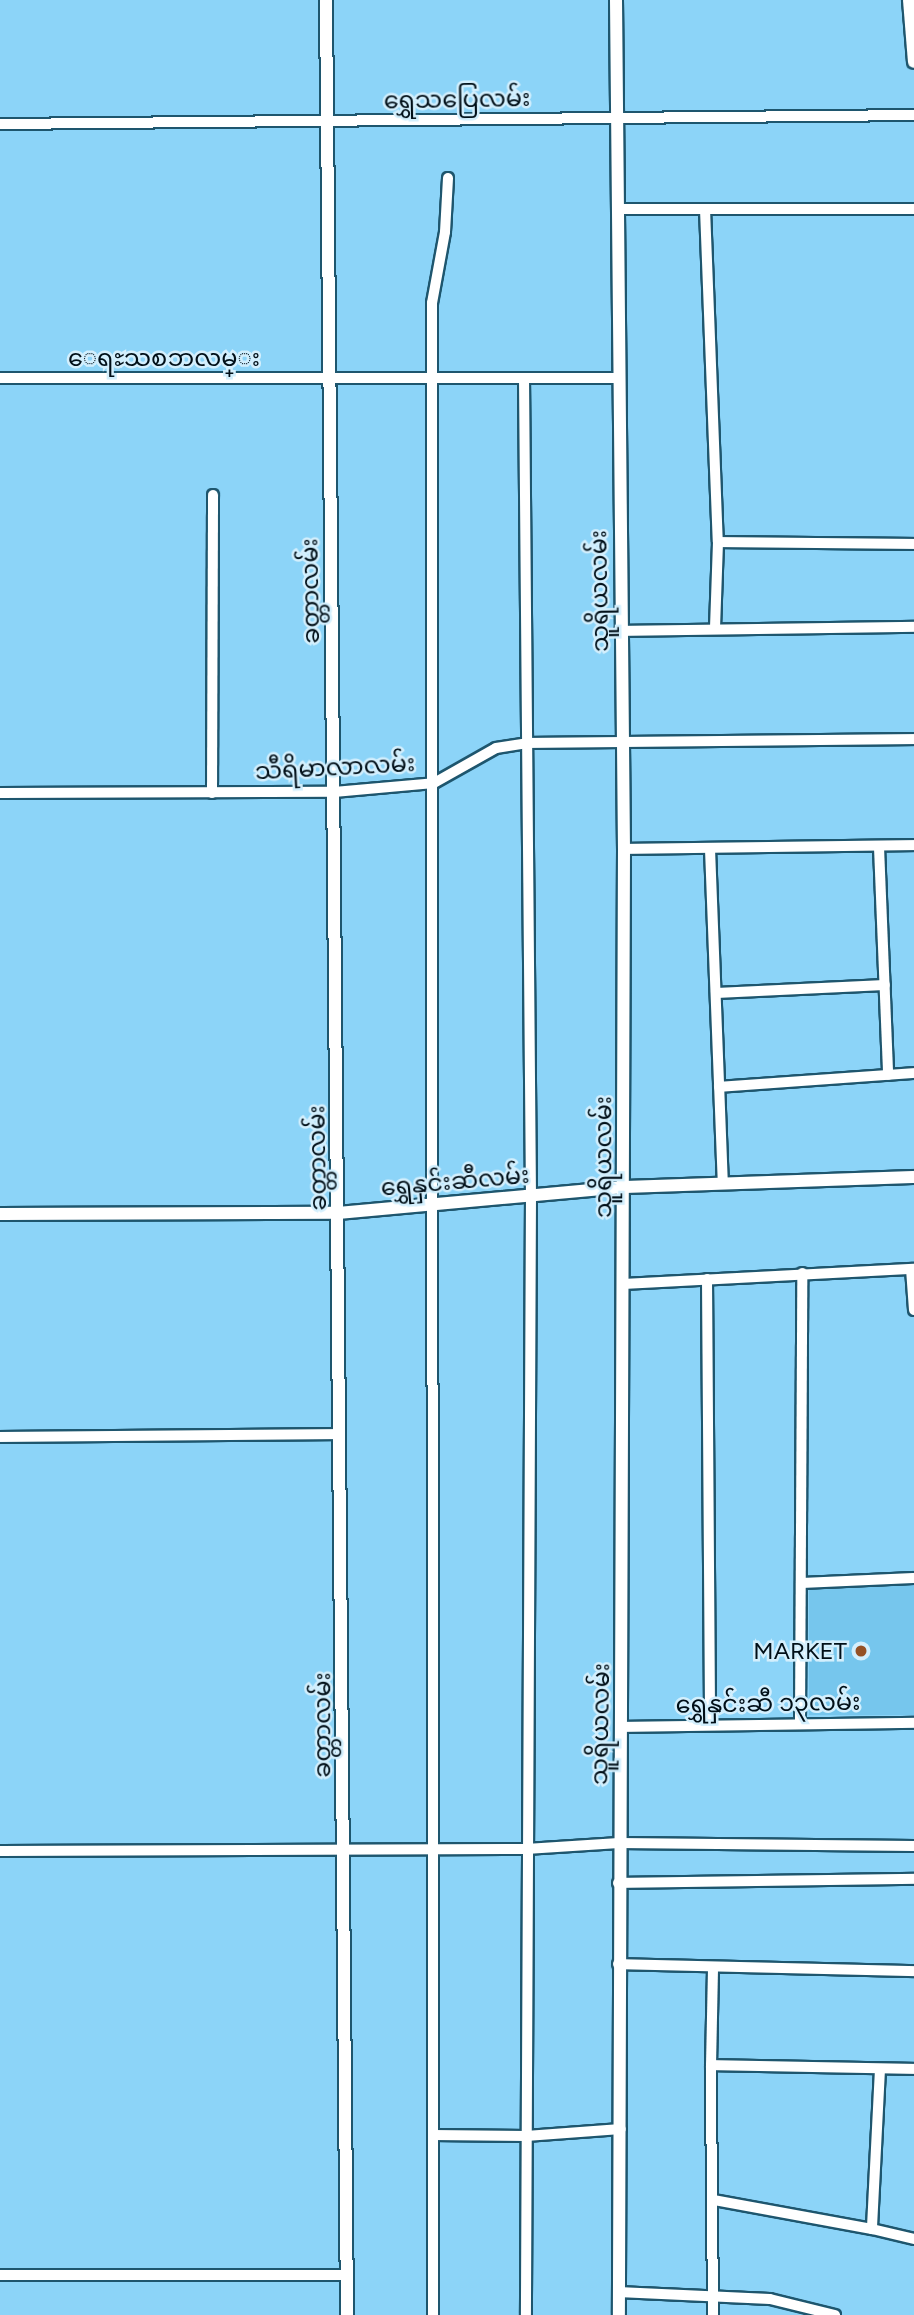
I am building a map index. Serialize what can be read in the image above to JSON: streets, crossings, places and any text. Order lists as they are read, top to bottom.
{
  "streets": {
    "street": [
      "ရွှေသပြေလမ်း",
      "ေရႊသစၥာလမ္း",
      "ခတ္တာလမ်း",
      "သူရိယလမ်း",
      "သီရိမာလာလမ်း",
      "ရွှေနှင်းဆီလမ်း",
      "ရွှေနှင်းဆီ ၁၃လမ်း"
    ]
  },
  "crossings": [
    ["ရွှေသပြေလမ်း", "ခတ္တာလမ်း"],
    ["ရွှေသပြေလမ်း", "သူရိယလမ်း"],
    ["ေရႊသစၥာလမ္း", "ခတ္တာလမ်း"],
    ["ေရႊသစၥာလမ္း", "သူရိယလမ်း"],
    ["ခတ္တာလမ်း", "သီရိမာလာလမ်း"],
    ["ခတ္တာလမ်း", "ရွှေနှင်းဆီလမ်း"],
    ["သူရိယလမ်း", "သီရိမာလာလမ်း"],
    ["သူရိယလမ်း", "ရွှေနှင်းဆီလမ်း"],
    ["သူရိယလမ်း", "ရွှေနှင်းဆီ ၁၃လမ်း"]
  ],
  "places": ["MARKET"]
}
